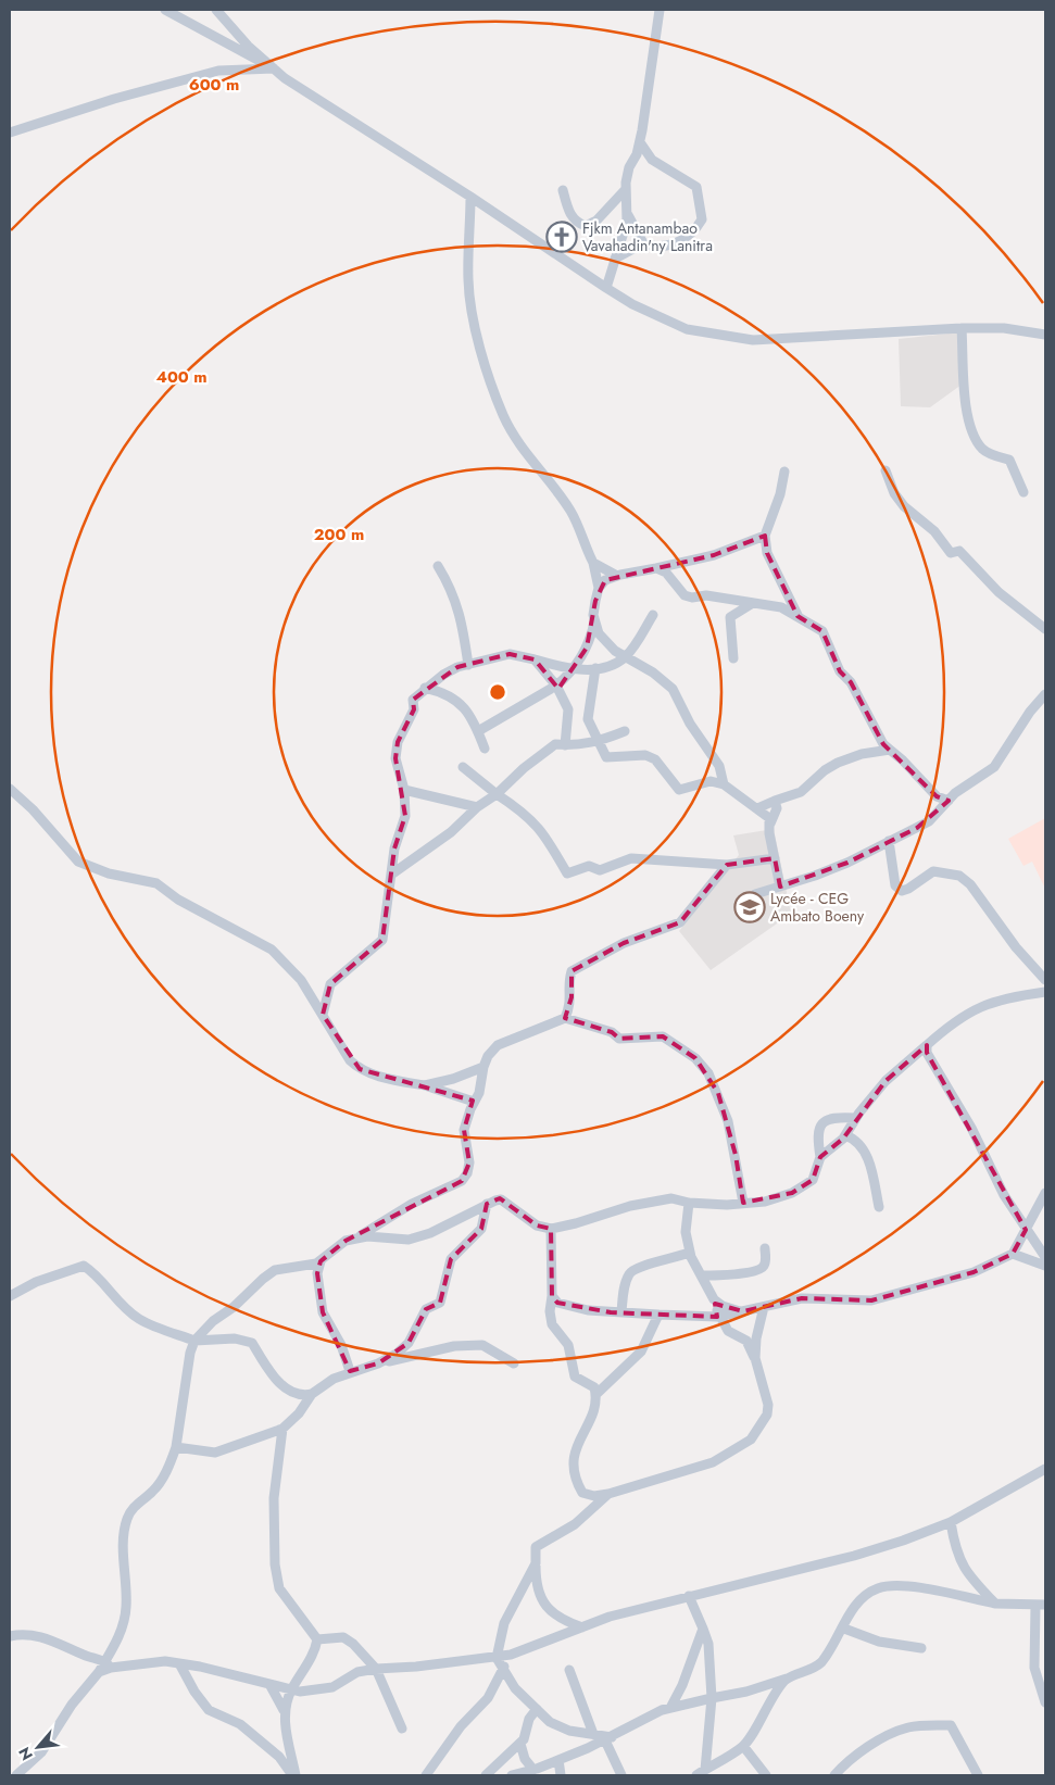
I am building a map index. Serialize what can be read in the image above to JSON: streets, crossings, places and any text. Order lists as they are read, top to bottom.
{
  "places": {
    "church": ["Fjkm Antanambao Vavahadin'ny Lanitra"],
    "school or university": ["Lycée - CEG Ambato Boeny"]
  },
  "north": "bottom left",
  "rings": ["600 m", "400 m", "200 m"]
}
